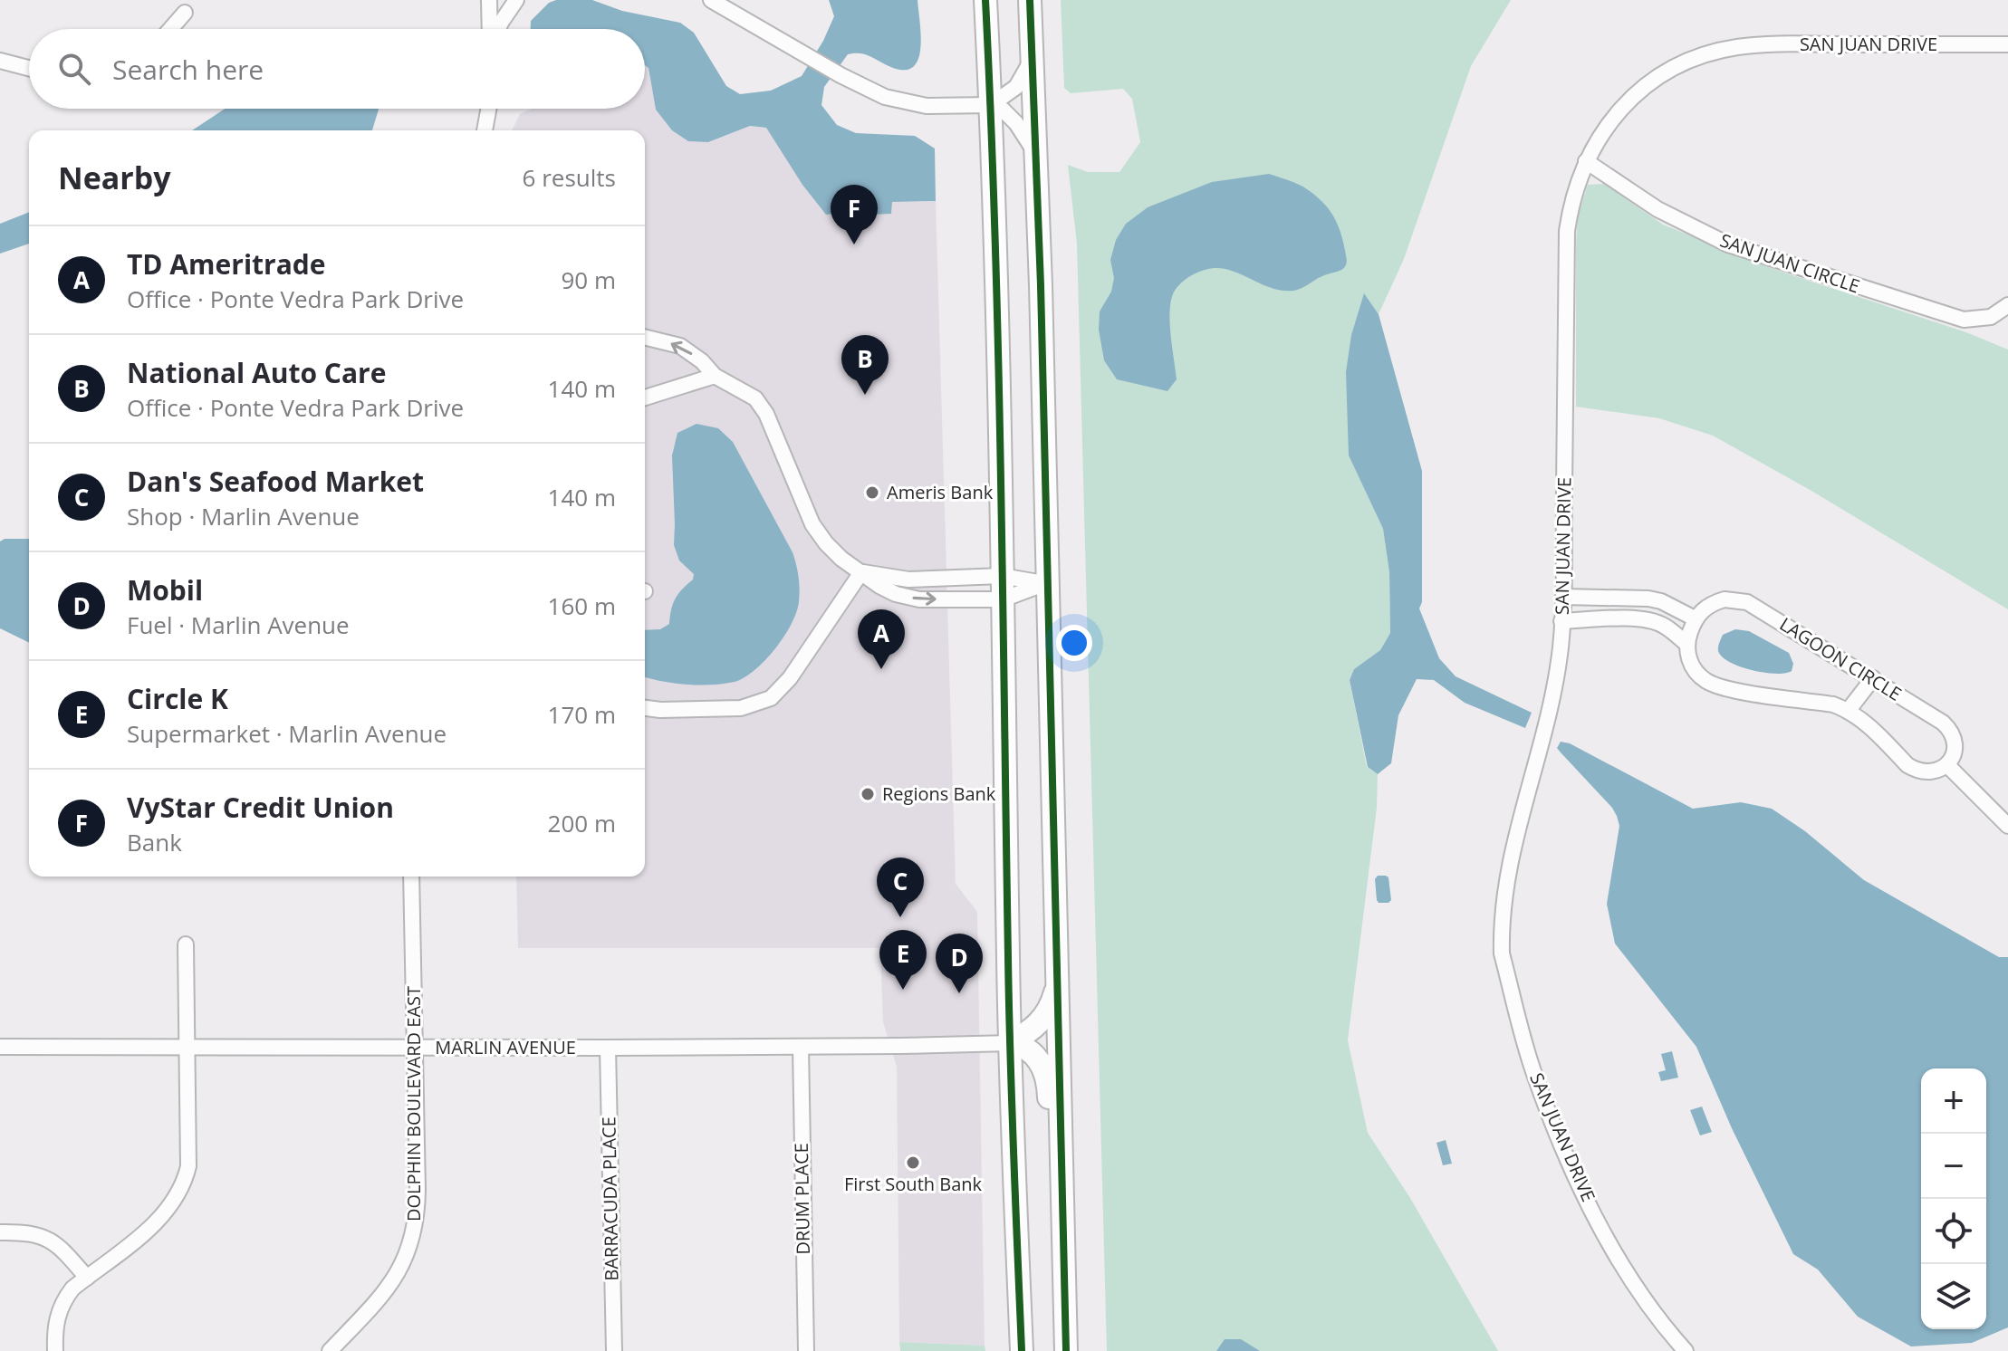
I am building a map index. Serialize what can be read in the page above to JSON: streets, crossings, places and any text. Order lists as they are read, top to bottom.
{
  "streets": {
    "street": [
      "SAN JUAN DRIVE",
      "SAN JUAN CIRCLE",
      "LAGOON CIRCLE",
      "MARLIN AVENUE",
      "DOLPHIN BOULEVARD EAST",
      "BARRACUDA PLACE",
      "DRUM PLACE"
    ]
  },
  "crossings": [
    ["SAN JUAN DRIVE", "SAN JUAN CIRCLE"],
    ["MARLIN AVENUE", "DOLPHIN BOULEVARD EAST"],
    ["MARLIN AVENUE", "BARRACUDA PLACE"],
    ["MARLIN AVENUE", "DRUM PLACE"]
  ],
  "places": ["Ameris Bank", "Regions Bank", "First South Bank"],
  "page": {
    "search": "Search here",
    "heading": ["Nearby", "6 results"],
    "pins": [
      "F",
      "B",
      "A",
      "C",
      "E",
      "D"
    ],
    "list": [
      {
        "mark": "A",
        "name": "TD Ameritrade",
        "note": "Office · Ponte Vedra Park Drive",
        "value": "90 m"
      },
      {
        "mark": "B",
        "name": "National Auto Care",
        "note": "Office · Ponte Vedra Park Drive",
        "value": "140 m"
      },
      {
        "mark": "C",
        "name": "Dan's Seafood Market",
        "note": "Shop · Marlin Avenue",
        "value": "140 m"
      },
      {
        "mark": "D",
        "name": "Mobil",
        "note": "Fuel · Marlin Avenue",
        "value": "160 m"
      },
      {
        "mark": "E",
        "name": "Circle K",
        "note": "Supermarket · Marlin Avenue",
        "value": "170 m"
      },
      {
        "mark": "F",
        "name": "VyStar Credit Union",
        "note": "Bank",
        "value": "200 m"
      }
    ],
    "map_buttons": ["+", "−"]
  }
}
